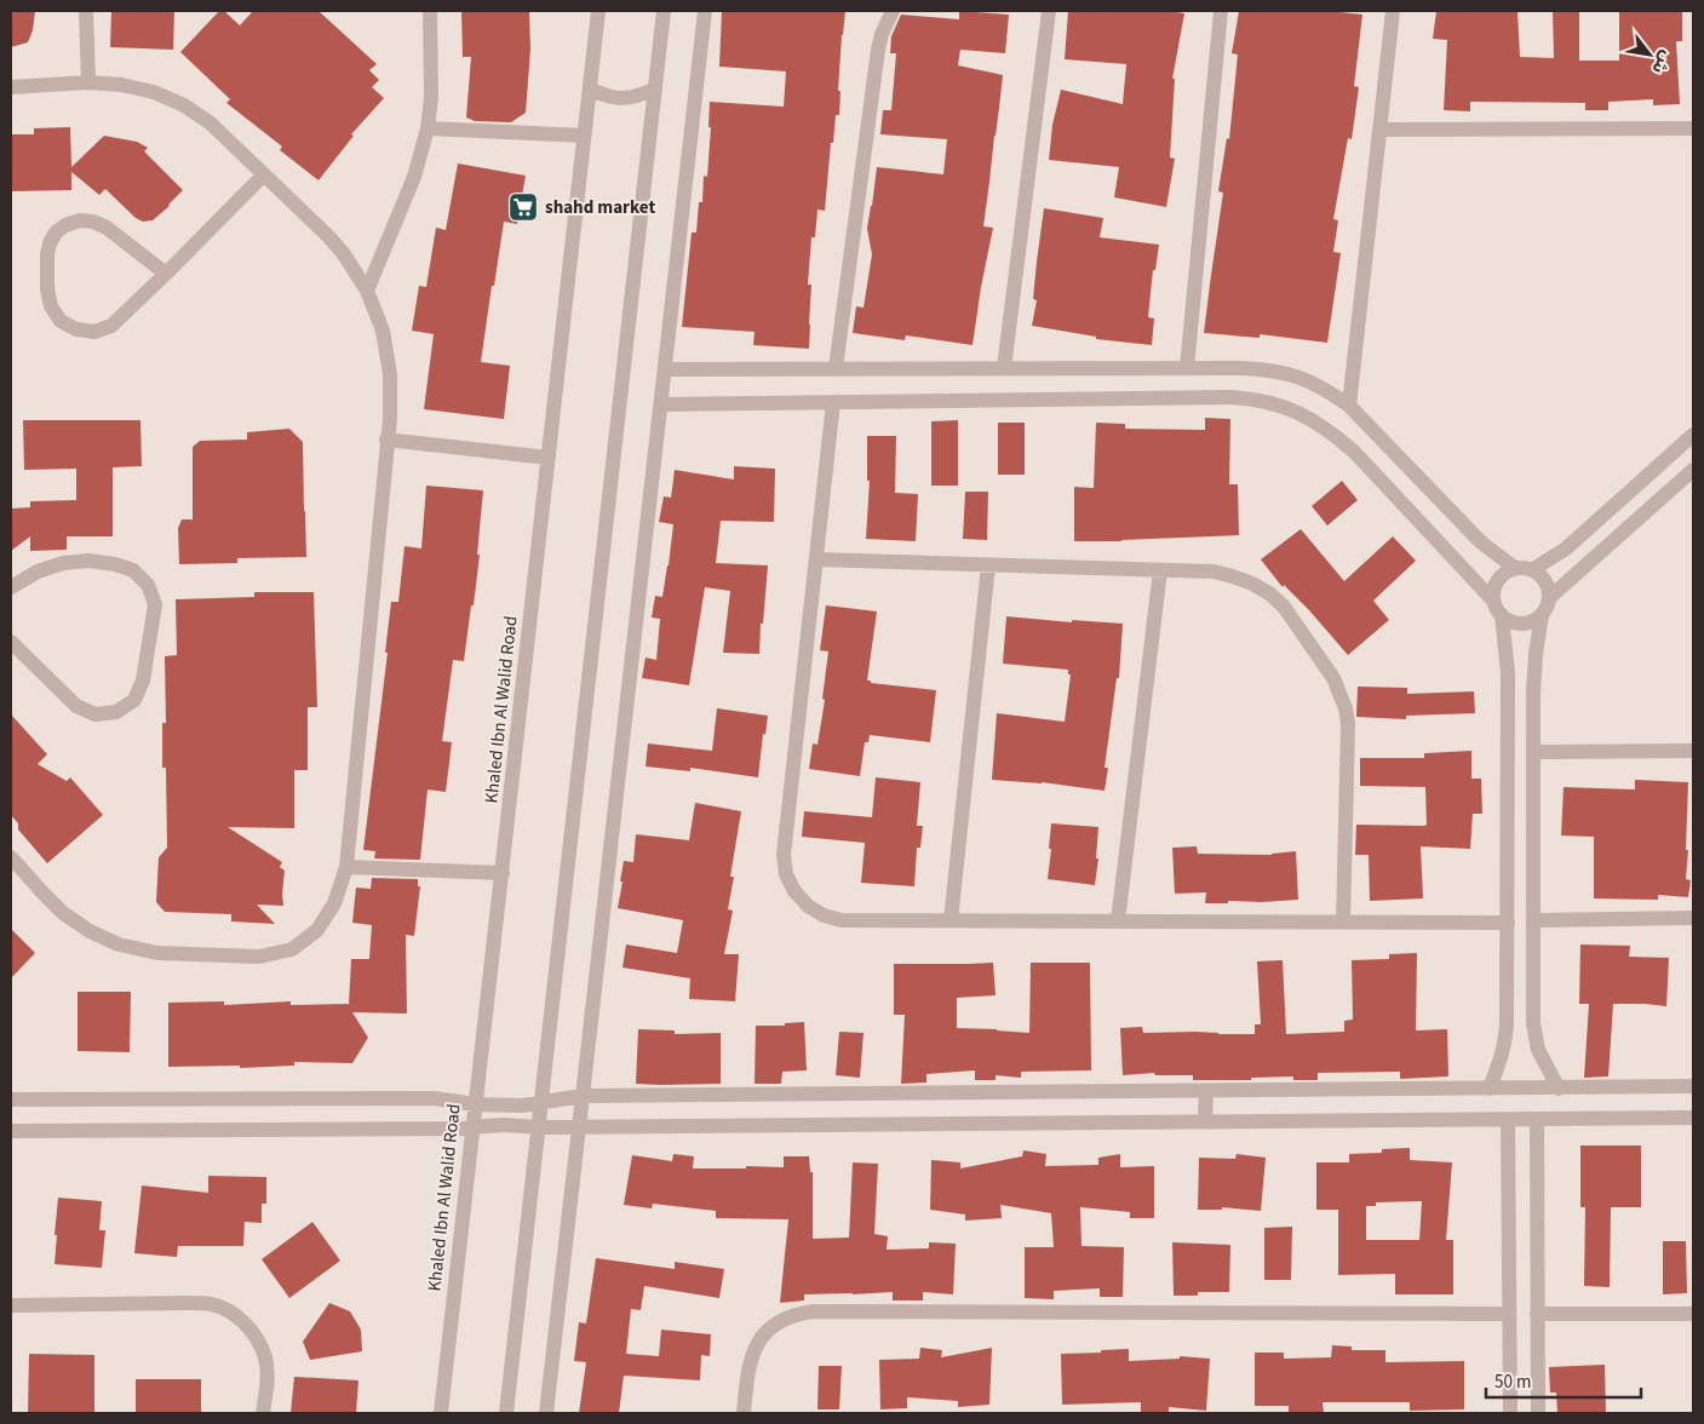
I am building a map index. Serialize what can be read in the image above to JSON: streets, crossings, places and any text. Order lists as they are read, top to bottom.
{
  "streets": {
    "street": ["Khaled Ibn Al Walid Road"]
  },
  "places": {
    "supermarket": ["shahd market"]
  },
  "scale_bar": "50 m",
  "north": "bottom right"
}
